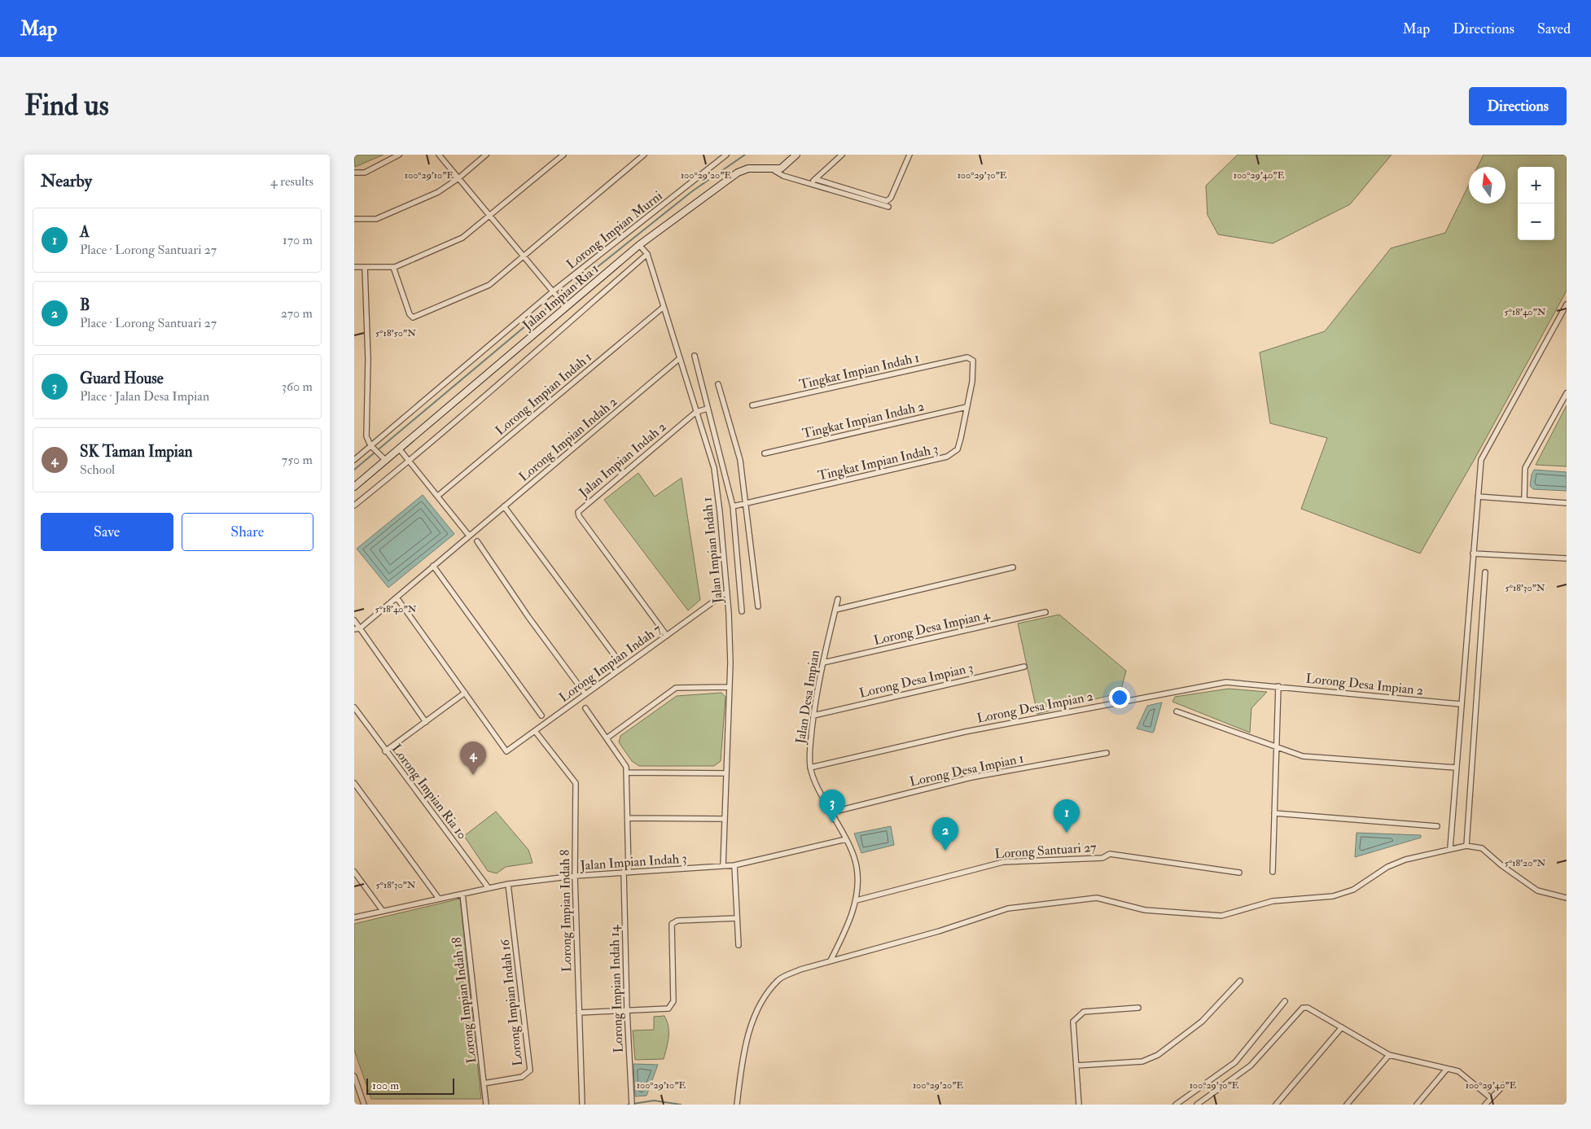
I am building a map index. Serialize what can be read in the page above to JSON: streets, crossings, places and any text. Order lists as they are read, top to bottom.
{
  "streets": {
    "street": [
      "Lorong Impian Murni",
      "Jalan Impian Ria 1",
      "Tingkat Impian Indah 1",
      "Lorong Impian Indah 1",
      "Tingkat Impian Indah 2",
      "Lorong Impian Indah 2",
      "Jalan Impian Indah 2",
      "Tingkat Impian Indah 3",
      "Jalan Impian Indah 1",
      "Lorong Desa Impian 4",
      "Lorong Impian Indah 7",
      "Lorong Desa Impian 3",
      "Lorong Desa Impian 2",
      "Jalan Desa Impian",
      "Lorong Desa Impian 1",
      "Lorong Impian Ria 10",
      "Lorong Santuari 27",
      "Jalan Impian Indah 3",
      "Lorong Impian Indah 8",
      "Lorong Impian Indah 14",
      "Lorong Impian Indah 18",
      "Lorong Impian Indah 16"
    ]
  },
  "crossings": [
    ["Jalan Impian Ria 1", "Jalan Impian Indah 1"],
    ["Tingkat Impian Indah 1", "Tingkat Impian Indah 3"],
    ["Lorong Impian Indah 1", "Jalan Impian Indah 1"],
    ["Tingkat Impian Indah 2", "Tingkat Impian Indah 3"],
    ["Lorong Impian Indah 2", "Jalan Impian Indah 1"],
    ["Jalan Impian Indah 2", "Jalan Impian Indah 1"],
    ["Jalan Impian Indah 2", "Lorong Impian Indah 7"],
    ["Tingkat Impian Indah 3", "Jalan Impian Indah 1"],
    ["Jalan Impian Indah 1", "Lorong Impian Indah 7"],
    ["Jalan Impian Indah 1", "Jalan Impian Indah 3"],
    ["Lorong Desa Impian 4", "Jalan Desa Impian"],
    ["Lorong Impian Indah 7", "Lorong Impian Indah 8"],
    ["Lorong Desa Impian 3", "Jalan Desa Impian"],
    ["Lorong Desa Impian 2", "Jalan Desa Impian"],
    ["Jalan Desa Impian", "Lorong Desa Impian 1"],
    ["Jalan Desa Impian", "Lorong Santuari 27"],
    ["Jalan Desa Impian", "Jalan Impian Indah 3"],
    ["Lorong Impian Ria 10", "Jalan Impian Indah 3"],
    ["Jalan Impian Indah 3", "Lorong Impian Indah 8"],
    ["Jalan Impian Indah 3", "Lorong Impian Indah 14"],
    ["Jalan Impian Indah 3", "Lorong Impian Indah 18"],
    ["Jalan Impian Indah 3", "Lorong Impian Indah 16"],
    ["Lorong Impian Indah 18", "Lorong Impian Indah 16"]
  ],
  "scale_bar": "100 m",
  "north": "top",
  "page": {
    "header": "Map",
    "nav": ["Map", "Directions", "Saved"],
    "buttons": [
      "Directions",
      ["Save", "Share"]
    ],
    "title": "Find us",
    "heading": ["Nearby", "4 results"],
    "map_buttons": ["+", "−"],
    "list": [
      {
        "mark": "1",
        "name": "A",
        "note": "Place · Lorong Santuari 27",
        "value": "170 m"
      },
      {
        "mark": "2",
        "name": "B",
        "note": "Place · Lorong Santuari 27",
        "value": "270 m"
      },
      {
        "mark": "3",
        "name": "Guard House",
        "note": "Place · Jalan Desa Impian",
        "value": "360 m"
      },
      {
        "mark": "4",
        "name": "SK Taman Impian",
        "note": "School",
        "value": "750 m"
      }
    ],
    "pins": [
      "4",
      "3",
      "1",
      "2"
    ],
    "scale": "100 m"
  },
  "coordinates": [
    "100°29'10\"E",
    "100°29'20\"E",
    "100°29'30\"E",
    "100°29'40\"E",
    "5°18'40\"N",
    "5°18'50\"N",
    "5°18'30\"N",
    "5°18'20\"N"
  ]
}
